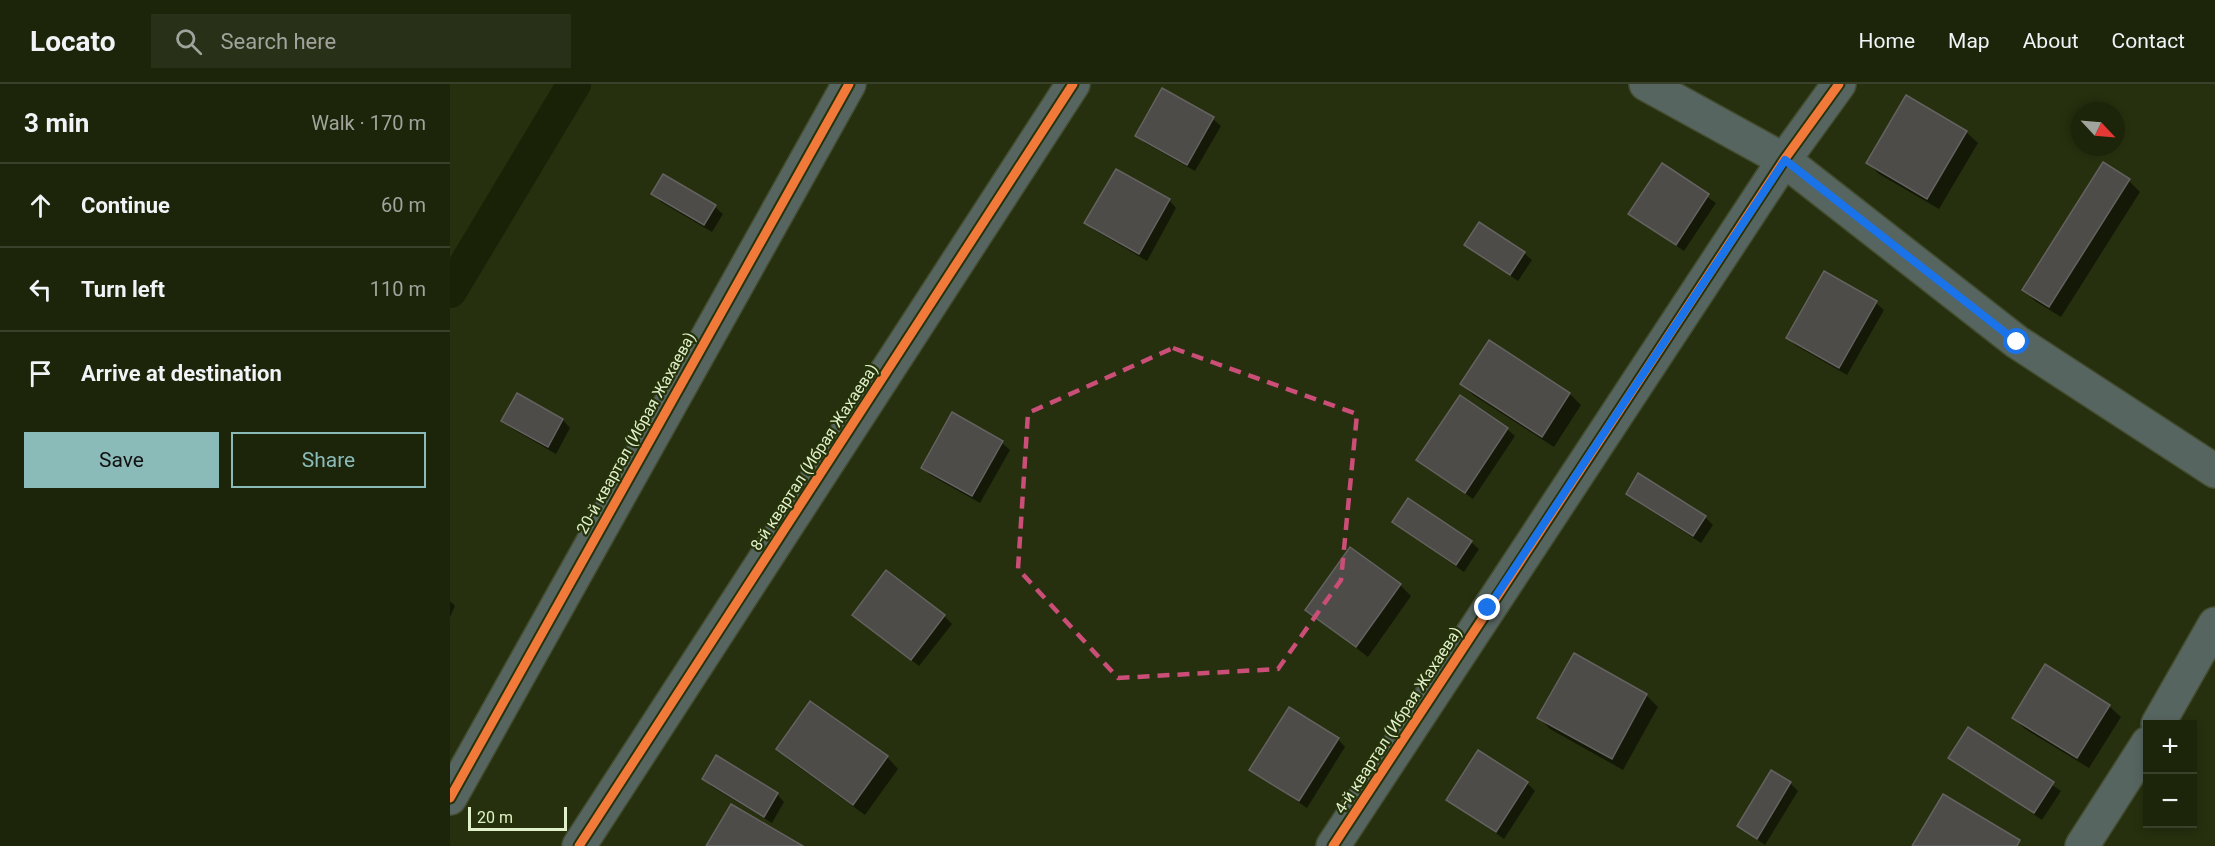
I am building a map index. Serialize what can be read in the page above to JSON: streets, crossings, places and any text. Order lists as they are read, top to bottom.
{
  "streets": {
    "street": ["20-й квартал (Ибрая Жахаева)", "8-й квартал (Ибрая Жахаева)", "4-й квартал (Ибрая Жахаева)"]
  },
  "scale_bar": "20 m",
  "north": "bottom right",
  "page": {
    "header": "Locato",
    "search": "Search here",
    "nav": [
      "Home",
      "Map",
      "About",
      "Contact"
    ],
    "heading": ["3 min", "Walk · 170 m"],
    "list": [
      ["Continue", "60 m"],
      ["Turn left", "110 m"],
      "Arrive at destination"
    ],
    "buttons": ["Save", "Share"],
    "map_buttons": ["+", "−"],
    "scale": "20 m"
  }
}
